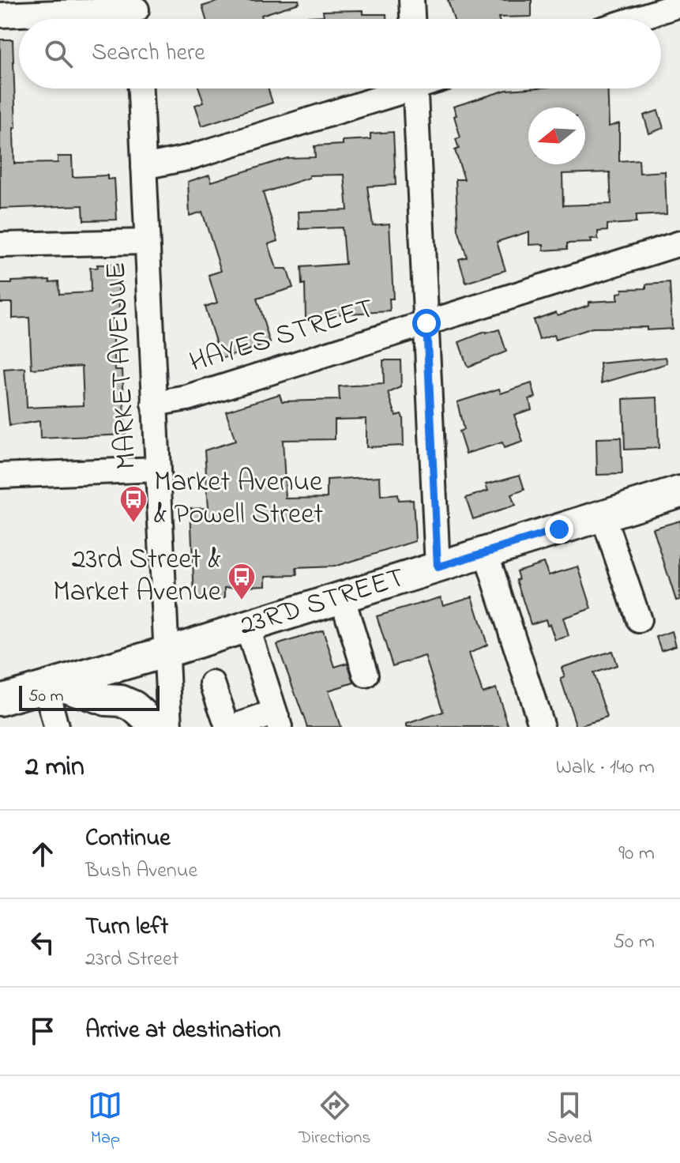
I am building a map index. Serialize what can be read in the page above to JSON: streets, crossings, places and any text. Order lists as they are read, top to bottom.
{
  "streets": {
    "main road": ["23RD STREET"],
    "street": ["HAYES STREET", "MARKET AVENUE"]
  },
  "crossings": [
    ["HAYES STREET", "MARKET AVENUE"],
    ["MARKET AVENUE", "23RD STREET"]
  ],
  "places": {
    "bus stop": ["Market Avenue & Powell Street", "23rd Street & Market Avenue"]
  },
  "scale_bar": "50 m",
  "north": "left",
  "page": {
    "search": "Search here",
    "scale": "50 m",
    "heading": ["2 min", "Walk · 140 m"],
    "list": [
      ["Continue", "Bush Avenue", "90 m"],
      ["Turn left", "23rd Street", "50 m"],
      "Arrive at destination"
    ],
    "nav": ["Map", "Directions", "Saved"]
  }
}
